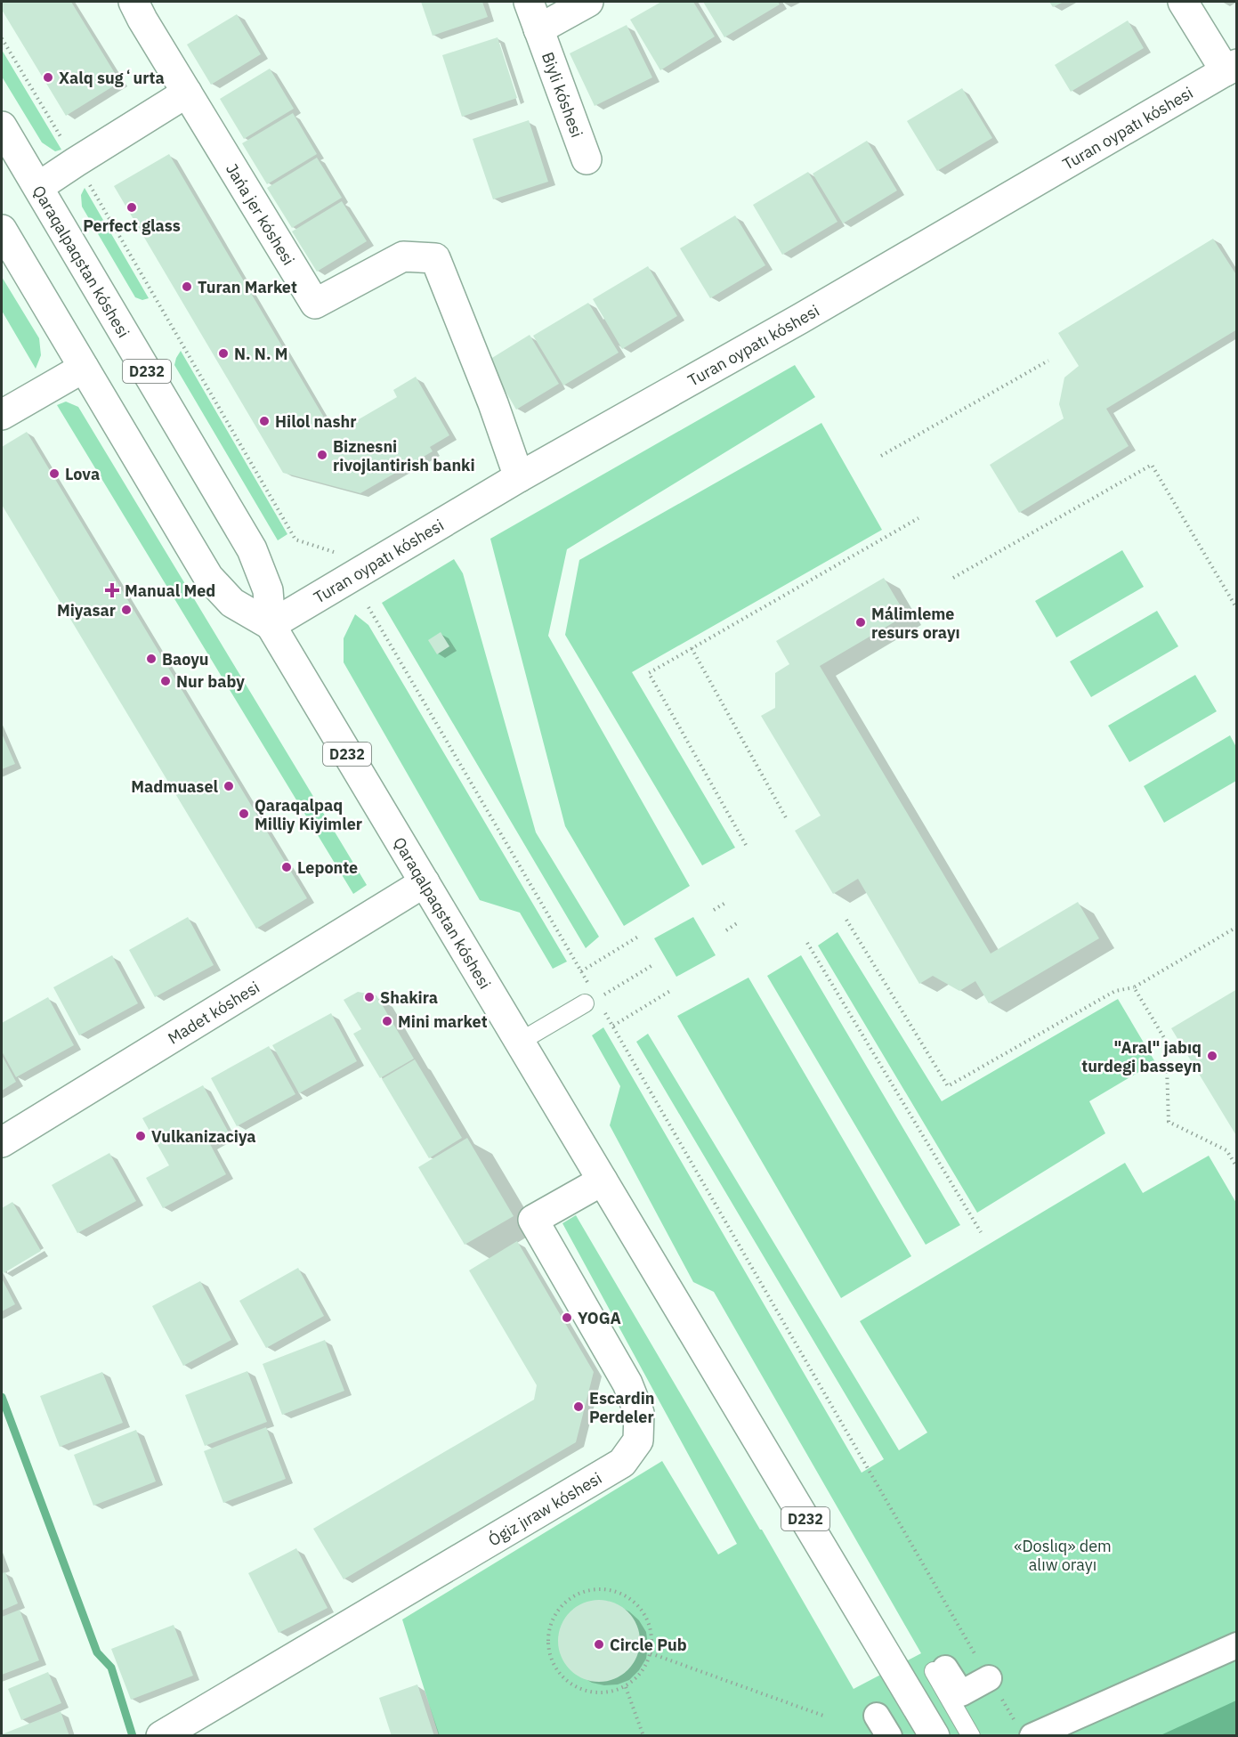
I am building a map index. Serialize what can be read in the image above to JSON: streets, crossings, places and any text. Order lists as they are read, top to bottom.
{
  "streets": {
    "street": [
      "Biyli kóshesi",
      "Turan oypatı kóshesi",
      "Jańa jer kóshesi",
      "Qaraqalpaqstan kóshesi",
      "D232",
      "Madet kóshesi",
      "Ógiz jıraw kóshesi"
    ]
  },
  "crossings": [
    ["Turan oypatı kóshesi", "Jańa jer kóshesi"],
    ["Turan oypatı kóshesi", "Qaraqalpaqstan kóshesi"],
    ["Qaraqalpaqstan kóshesi", "Madet kóshesi"],
    ["Qaraqalpaqstan kóshesi", "Ógiz jıraw kóshesi"]
  ],
  "parks": ["«Doslıq» dem alıw orayı"],
  "places": {
    "other": [
      "Xalq sugʻurta",
      "Perfect glass",
      "Turan Market",
      "N. N. M",
      "Hilol nashr",
      "Biznesni rivojlantirish banki",
      "Lova",
      "Miyasar",
      "Málimleme resurs orayı",
      "Baoyu",
      "Nur baby",
      "Madmuasel",
      "Qaraqalpaq Milliy Kiyimler",
      "Leponte",
      "Shakira",
      "Mini market",
      "\"Aral\" jabıq turdegi basseyn",
      "Vulkanizaciya",
      "YOGA",
      "Escardin Perdeler",
      "Circle Pub"
    ],
    "health": ["Manual Med"]
  }
}
